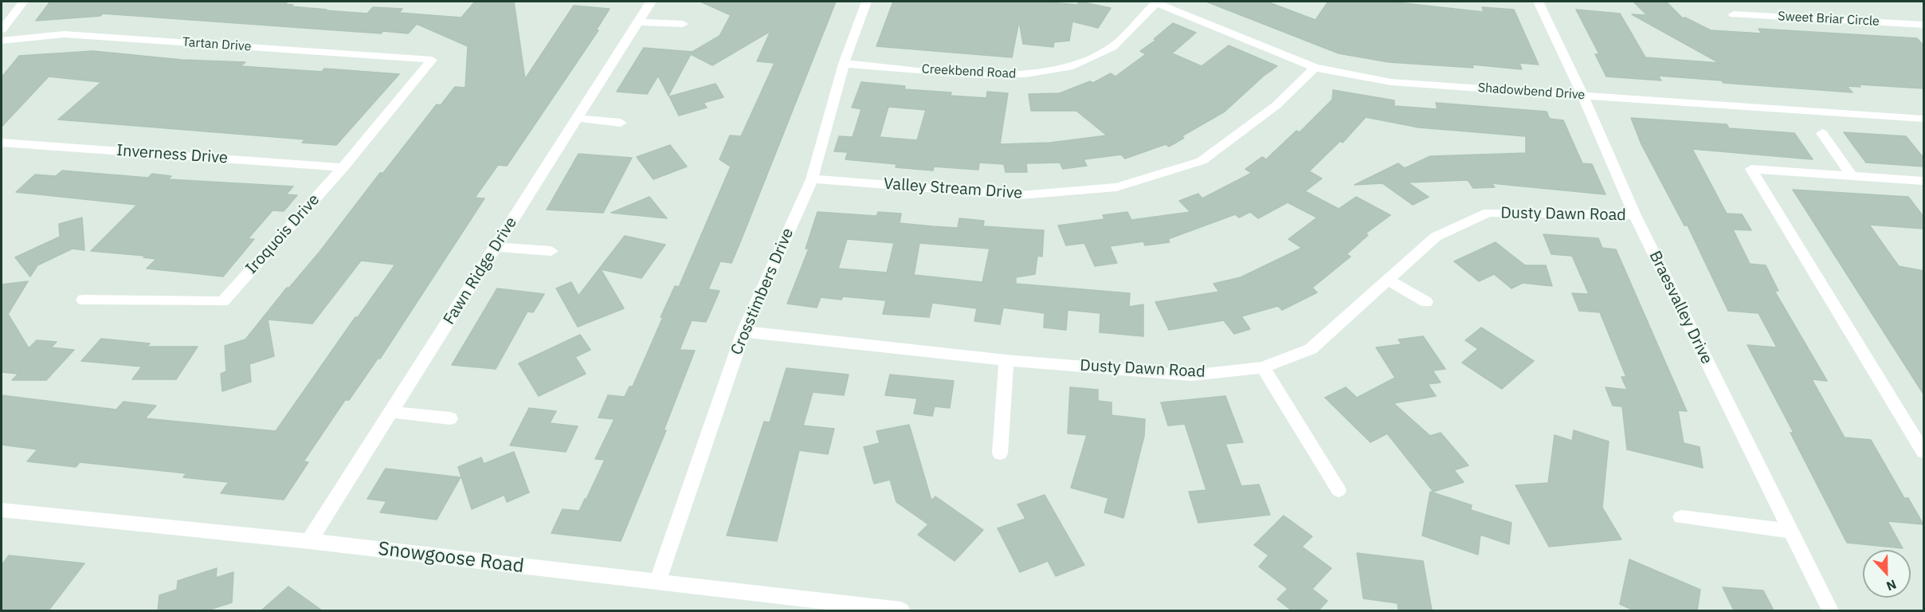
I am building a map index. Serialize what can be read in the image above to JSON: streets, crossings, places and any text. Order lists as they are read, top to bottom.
{
  "streets": {
    "street": [
      "Sweet Briar Circle",
      "Tartan Drive",
      "Creekbend Road",
      "Shadowbend Drive",
      "Inverness Drive",
      "Valley Stream Drive",
      "Dusty Dawn Road",
      "Iroquois Drive",
      "Fawn Ridge Drive",
      "Crosstimbers Drive",
      "Braesvalley Drive",
      "Snowgoose Road"
    ]
  },
  "crossings": [
    ["Tartan Drive", "Iroquois Drive"],
    ["Creekbend Road", "Shadowbend Drive"],
    ["Creekbend Road", "Crosstimbers Drive"],
    ["Shadowbend Drive", "Valley Stream Drive"],
    ["Shadowbend Drive", "Braesvalley Drive"],
    ["Inverness Drive", "Iroquois Drive"],
    ["Valley Stream Drive", "Crosstimbers Drive"],
    ["Dusty Dawn Road", "Crosstimbers Drive"],
    ["Dusty Dawn Road", "Braesvalley Drive"],
    ["Fawn Ridge Drive", "Snowgoose Road"],
    ["Crosstimbers Drive", "Snowgoose Road"]
  ],
  "north": "bottom"
}
